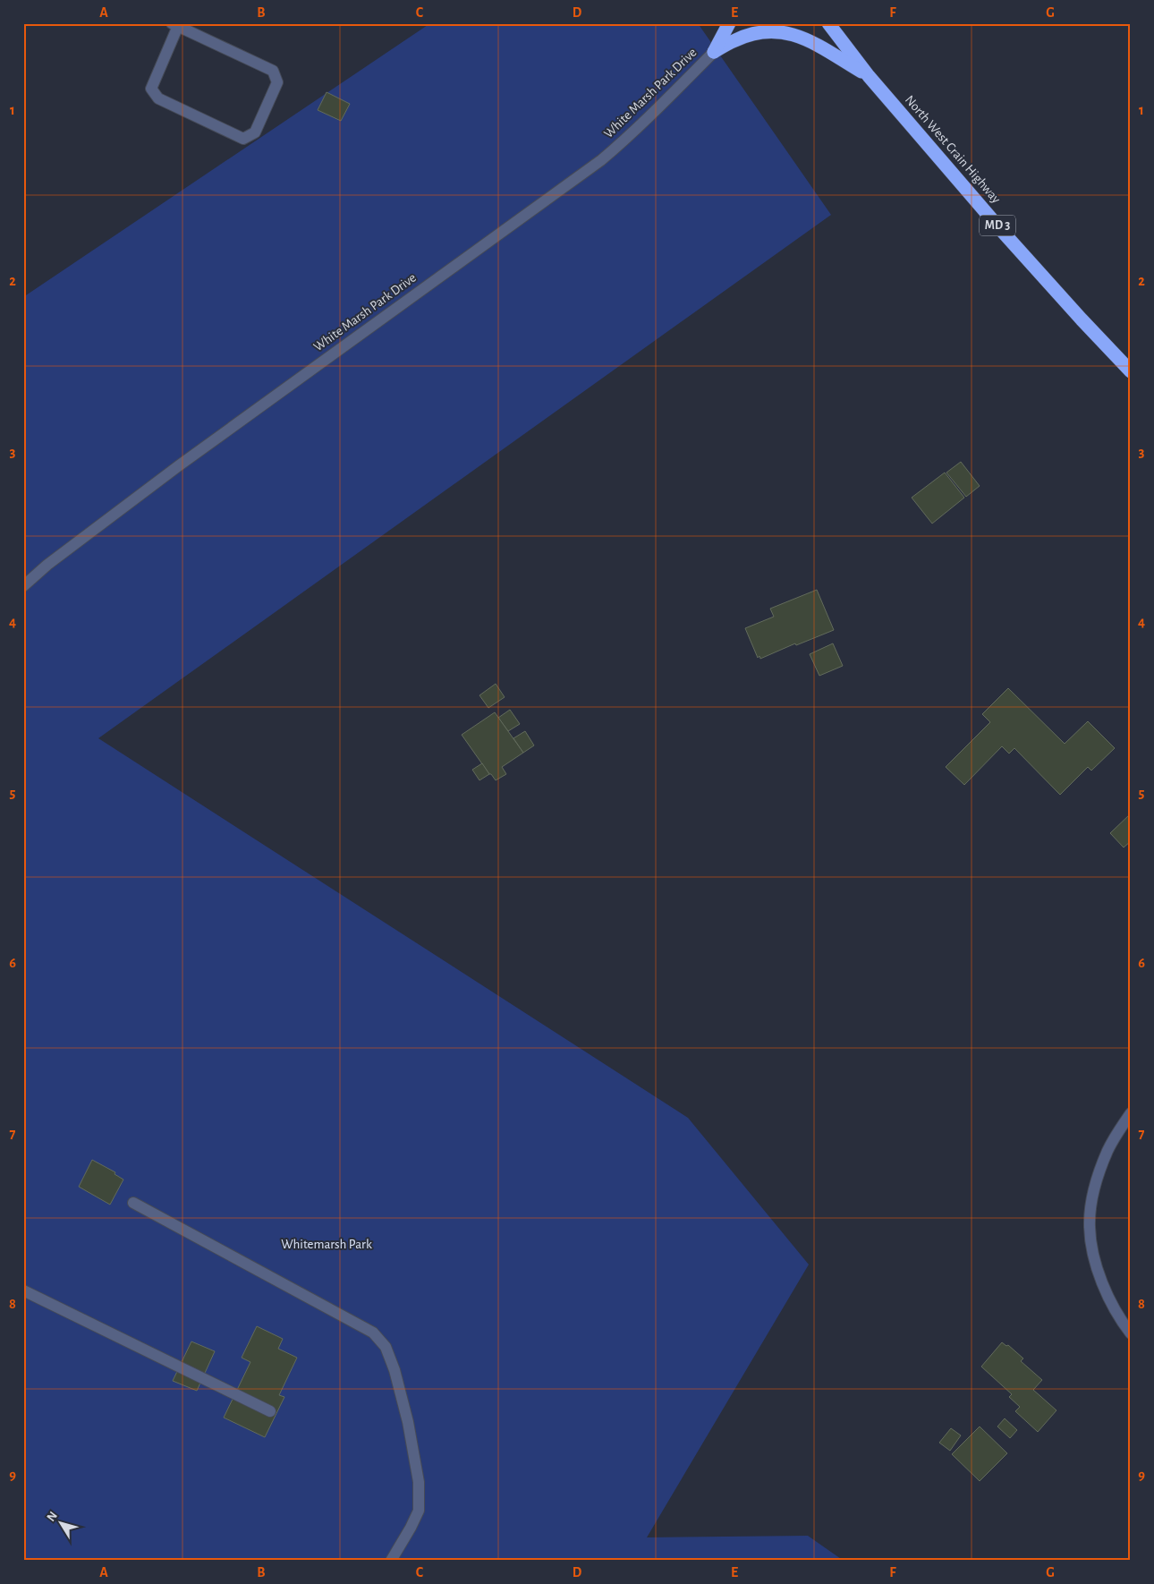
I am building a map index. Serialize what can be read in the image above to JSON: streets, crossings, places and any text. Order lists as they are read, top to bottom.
{
  "streets": {
    "highway": ["North West Crain Highway", "MD 3"],
    "street": ["White Marsh Park Drive"]
  },
  "parks": ["Whitemarsh Park"],
  "north": "top left",
  "grid": {
    "columns": [
      "A",
      "B",
      "C",
      "D",
      "E",
      "F",
      "G"
    ],
    "rows": [
      "1",
      "2",
      "3",
      "4",
      "5",
      "6",
      "7",
      "8",
      "9"
    ]
  }
}
